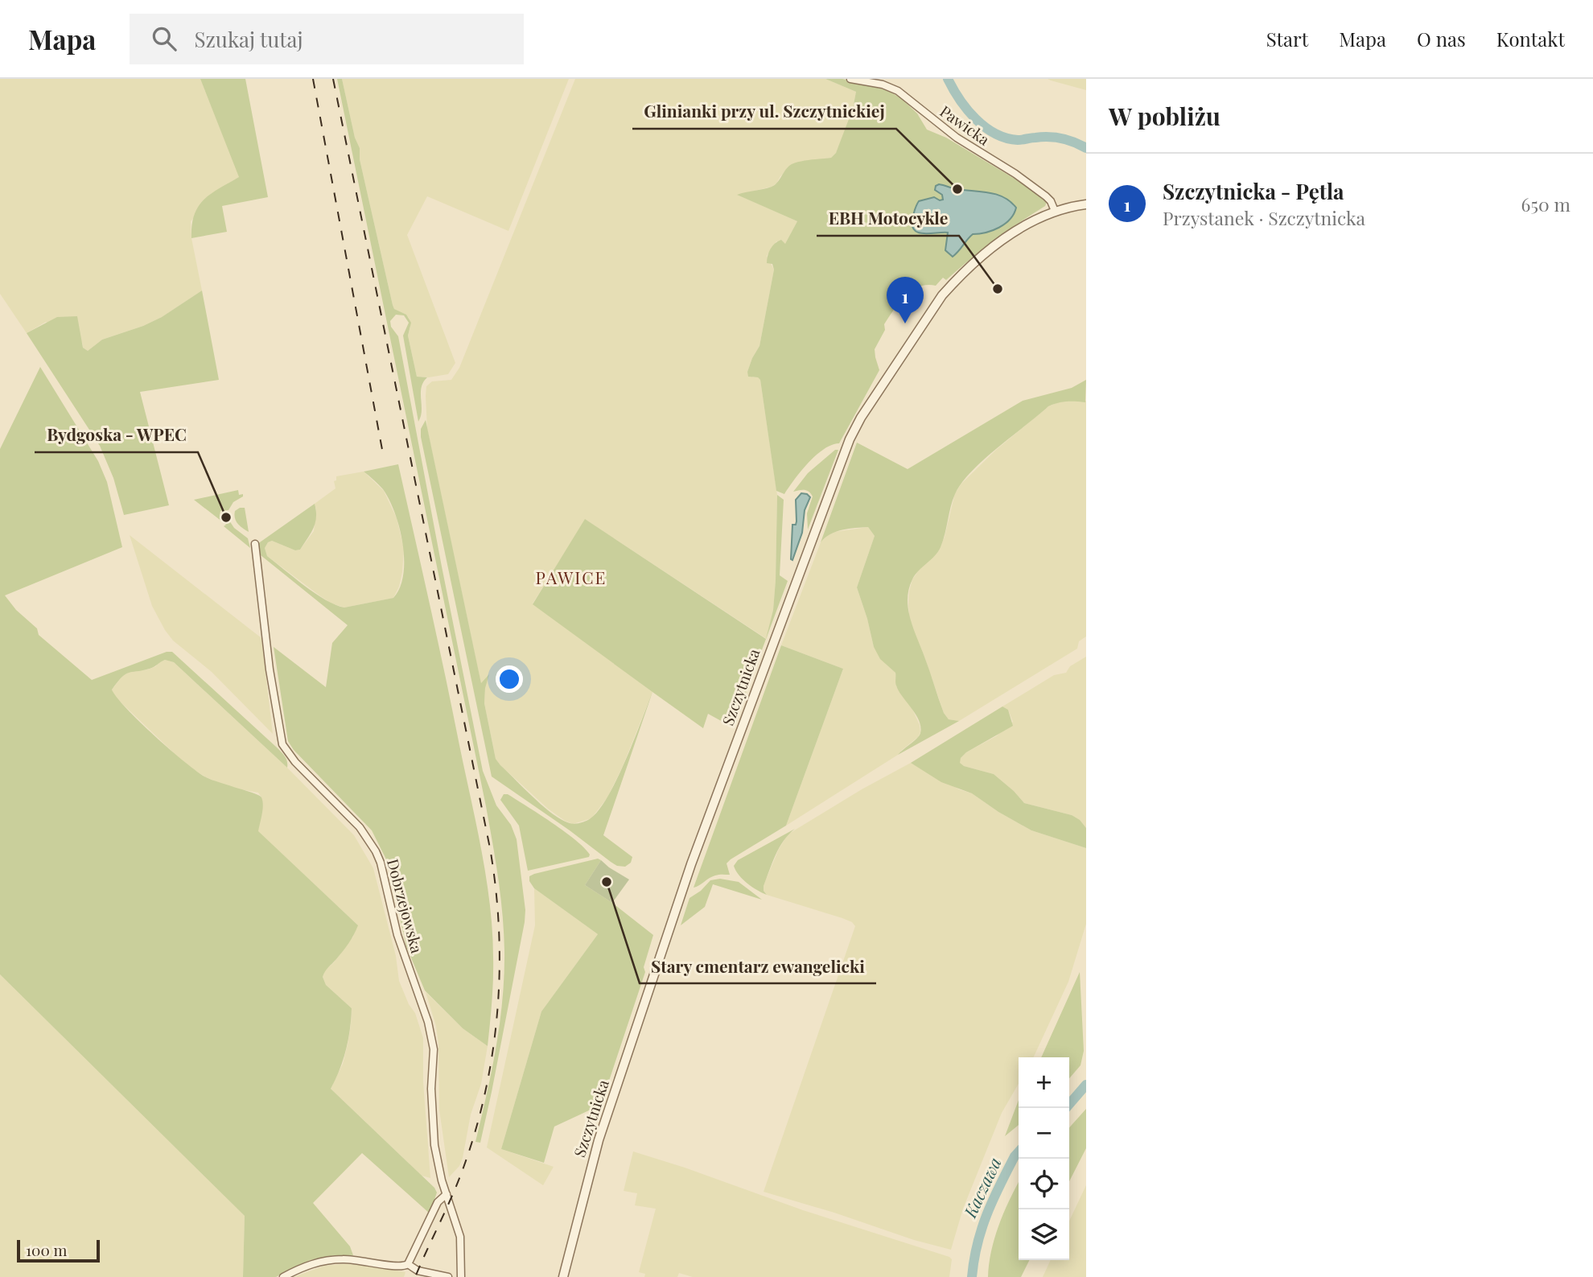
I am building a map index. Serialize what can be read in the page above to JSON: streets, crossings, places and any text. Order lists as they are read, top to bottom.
{
  "streets": {
    "street": ["Pawicka", "Szczytnicka", "Dobrzejowska"]
  },
  "crossings": [
    ["Pawicka", "Szczytnicka"]
  ],
  "districts": ["PAWICE"],
  "water": ["Kaczawa"],
  "places": [
    "Glinianki przy ul. Szczytnickiej",
    "EBH Motocykle",
    "Bydgoska - WPEC",
    "Stary cmentarz ewangelicki"
  ],
  "scale_bar": "100 m",
  "page": {
    "header": "Mapa",
    "search": "Szukaj tutaj",
    "nav": [
      "Start",
      "Mapa",
      "O nas",
      "Kontakt"
    ],
    "heading": "W pobliżu",
    "list": [
      {
        "mark": "1",
        "name": "Szczytnicka - Pętla",
        "note": "Przystanek · Szczytnicka",
        "value": "650 m"
      }
    ],
    "pins": "1",
    "map_buttons": ["+", "−"],
    "scale": "100 m"
  }
}
